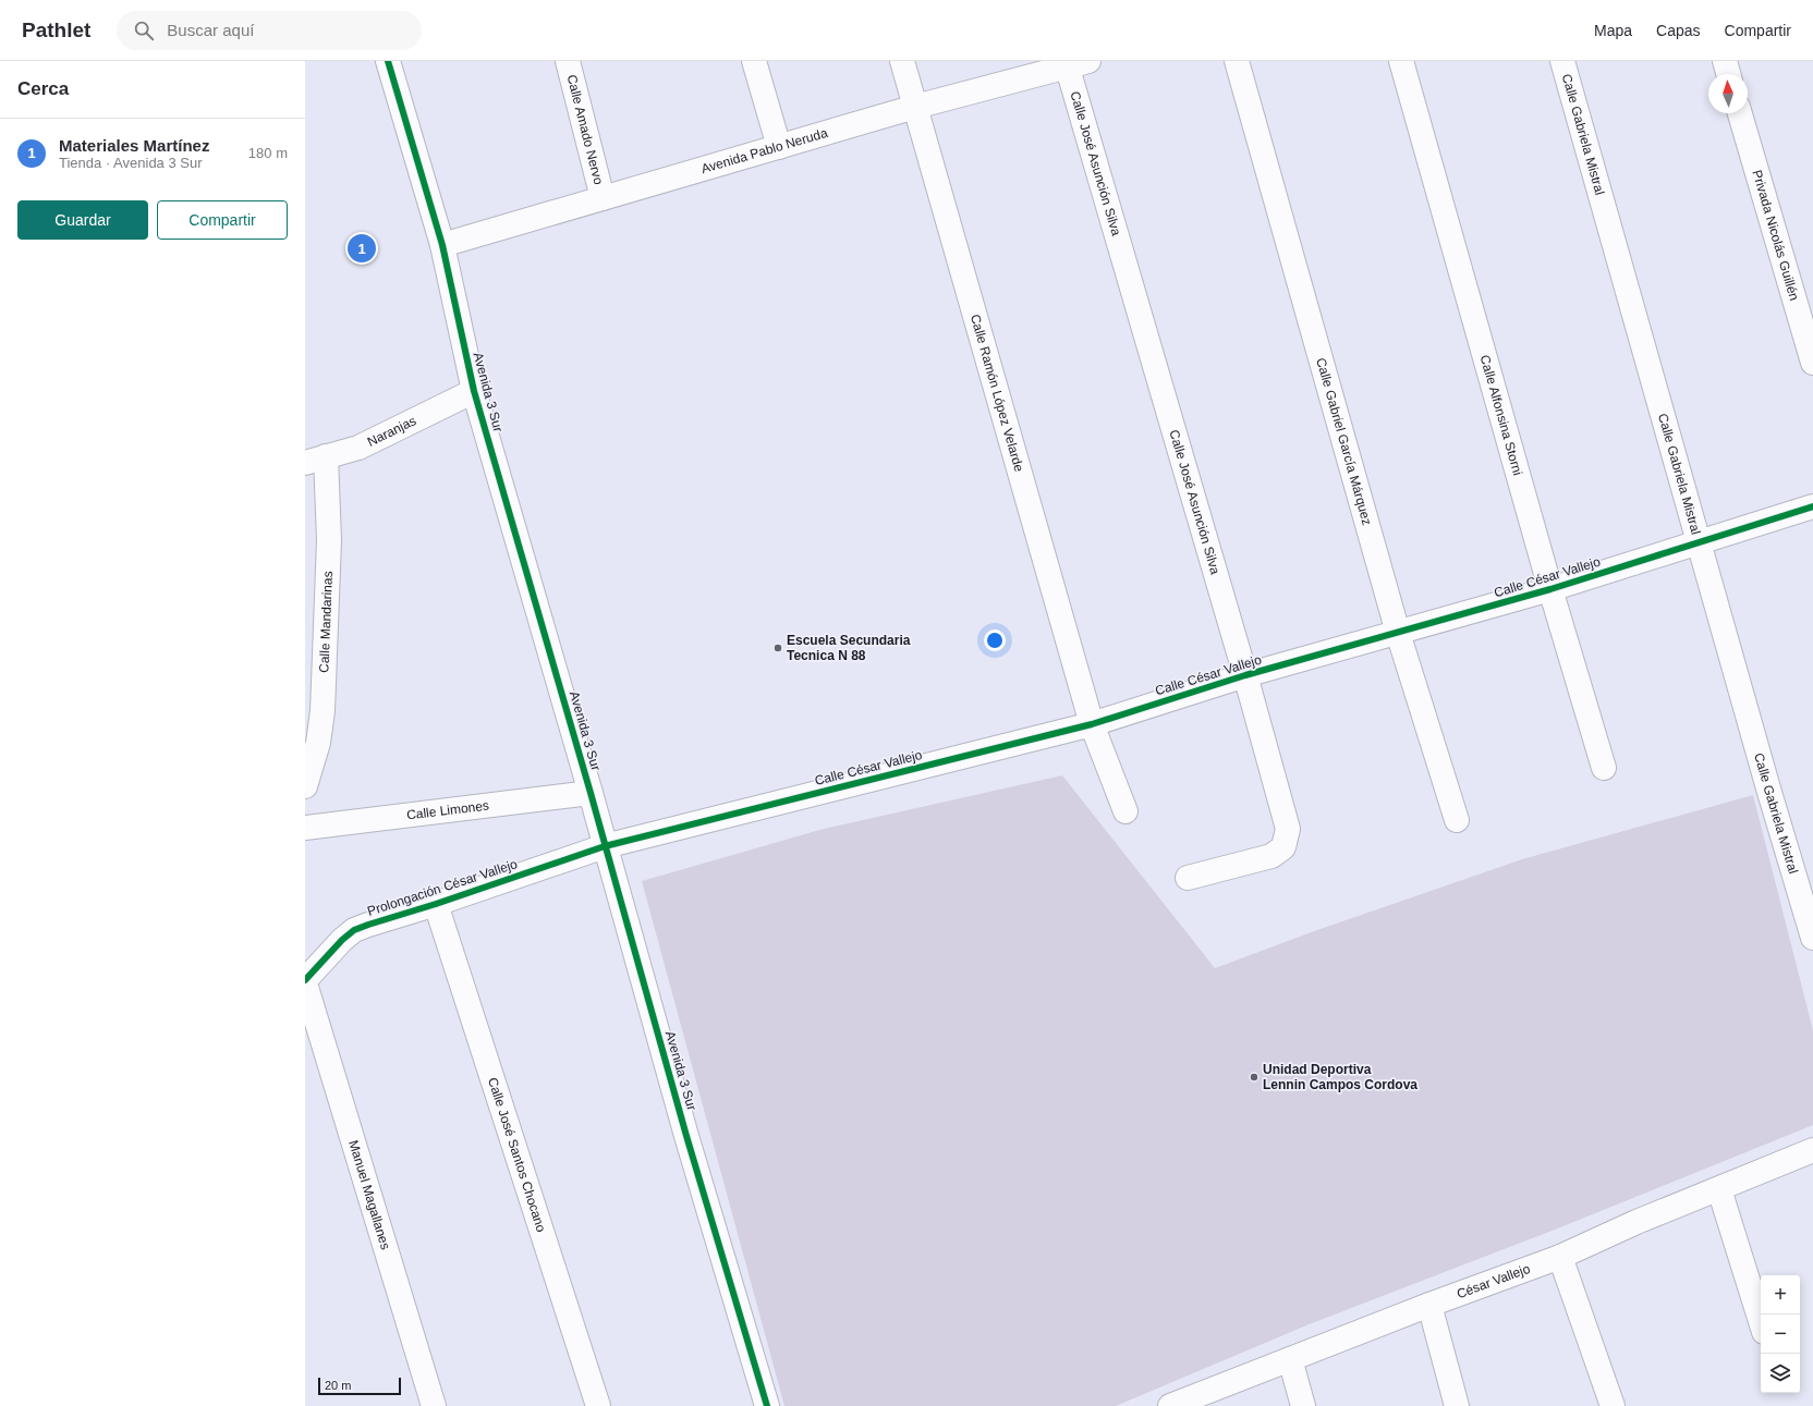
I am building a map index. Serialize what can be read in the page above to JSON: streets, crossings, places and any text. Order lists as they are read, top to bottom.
{
  "streets": {
    "street": [
      "Calle Amado Nervo",
      "Calle Gabriela Mistral",
      "Avenida Pablo Neruda",
      "Calle José Asunción Silva",
      "Privada Nicolás Guillén",
      "Avenida 3 Sur",
      "Calle Ramón López Velarde",
      "Calle Alfonsina Storni",
      "Naranjas",
      "Calle Gabriel García Márquez",
      "Calle César Vallejo",
      "Calle Mandarinas",
      "Calle Limones",
      "Prolongación César Vallejo",
      "Calle José Santos Chocano",
      "Manuel Magallanes",
      "César Vallejo"
    ]
  },
  "crossings": [
    ["Calle Amado Nervo", "Avenida Pablo Neruda"],
    ["Calle Gabriela Mistral", "Calle César Vallejo"],
    ["Avenida Pablo Neruda", "Calle José Asunción Silva"],
    ["Avenida Pablo Neruda", "Avenida 3 Sur"],
    ["Avenida Pablo Neruda", "Calle Ramón López Velarde"],
    ["Calle José Asunción Silva", "Calle César Vallejo"],
    ["Avenida 3 Sur", "Naranjas"],
    ["Avenida 3 Sur", "Calle César Vallejo"],
    ["Avenida 3 Sur", "Calle Limones"],
    ["Avenida 3 Sur", "Prolongación César Vallejo"],
    ["Calle Ramón López Velarde", "Calle César Vallejo"],
    ["Calle Alfonsina Storni", "Calle César Vallejo"],
    ["Naranjas", "Calle Mandarinas"],
    ["Calle Gabriel García Márquez", "Calle César Vallejo"],
    ["Calle César Vallejo", "Prolongación César Vallejo"],
    ["Prolongación César Vallejo", "Calle José Santos Chocano"]
  ],
  "places": ["Escuela Secundaria Tecnica N 88", "Unidad Deportiva Lennin Campos Cordova"],
  "scale_bar": "20 m",
  "north": "top",
  "page": {
    "header": "Pathlet",
    "search": "Buscar aquí",
    "nav": ["Mapa", "Capas", "Compartir"],
    "heading": "Cerca",
    "list": [
      {
        "mark": "1",
        "name": "Materiales Martínez",
        "note": "Tienda · Avenida 3 Sur",
        "value": "180 m"
      }
    ],
    "buttons": ["Guardar", "Compartir"],
    "pins": "1",
    "map_buttons": ["+", "−"],
    "scale": "20 m"
  }
}
